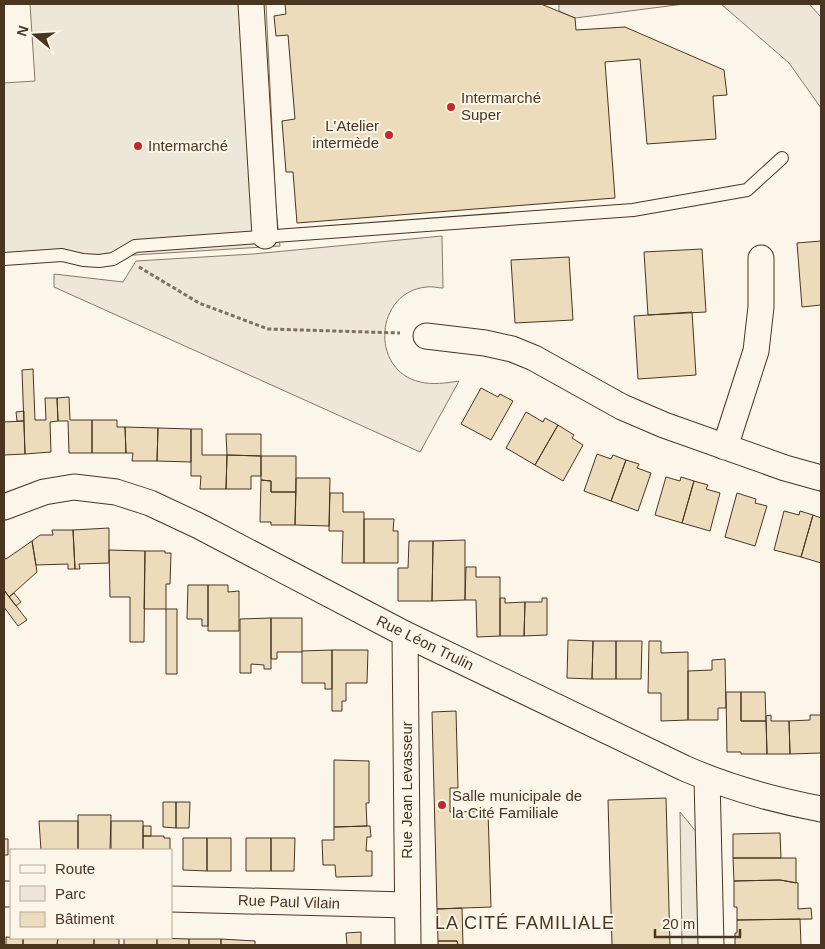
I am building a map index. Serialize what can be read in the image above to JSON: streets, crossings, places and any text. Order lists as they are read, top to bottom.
{
  "streets": {
    "street": ["Rue Léon Trulin", "Rue Jean Levasseur", "Rue Paul Vilain"]
  },
  "crossings": [
    ["Rue Léon Trulin", "Rue Jean Levasseur"],
    ["Rue Jean Levasseur", "Rue Paul Vilain"]
  ],
  "districts": ["LA CITÉ FAMILIALE"],
  "places": [
    "Intermarché Super",
    "L'Atelier intermède",
    "Intermarché",
    "Salle municipale de la Cité Familiale"
  ],
  "legend": ["Route", "Parc", "Bâtiment"],
  "scale_bar": "20 m",
  "north": "left"
}
